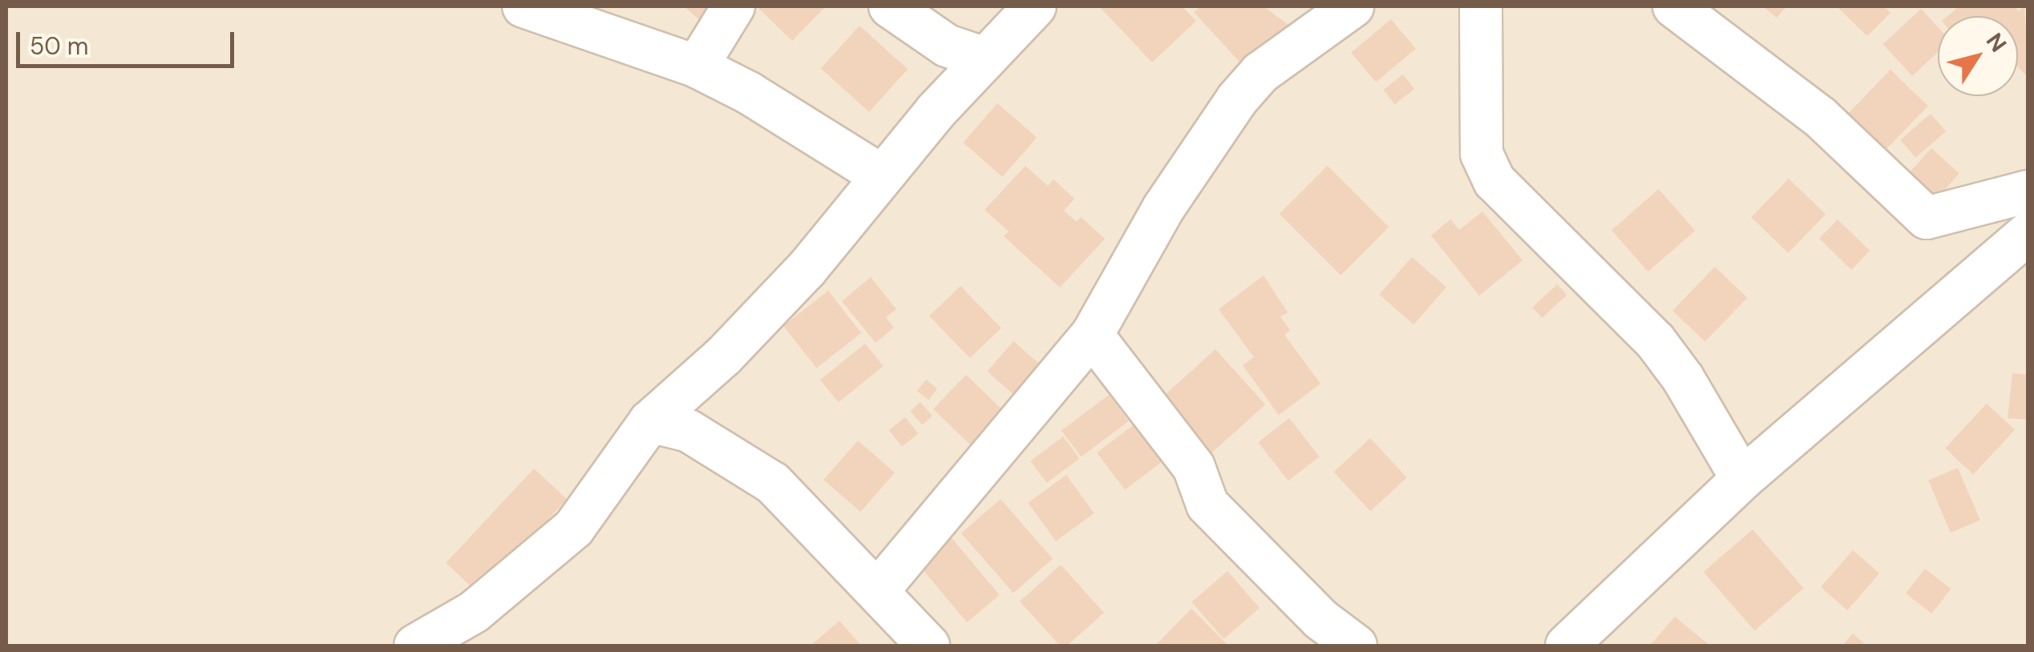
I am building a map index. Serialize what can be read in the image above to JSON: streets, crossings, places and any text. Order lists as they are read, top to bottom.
{
  "scale_bar": "50 m",
  "north": "top right"
}
